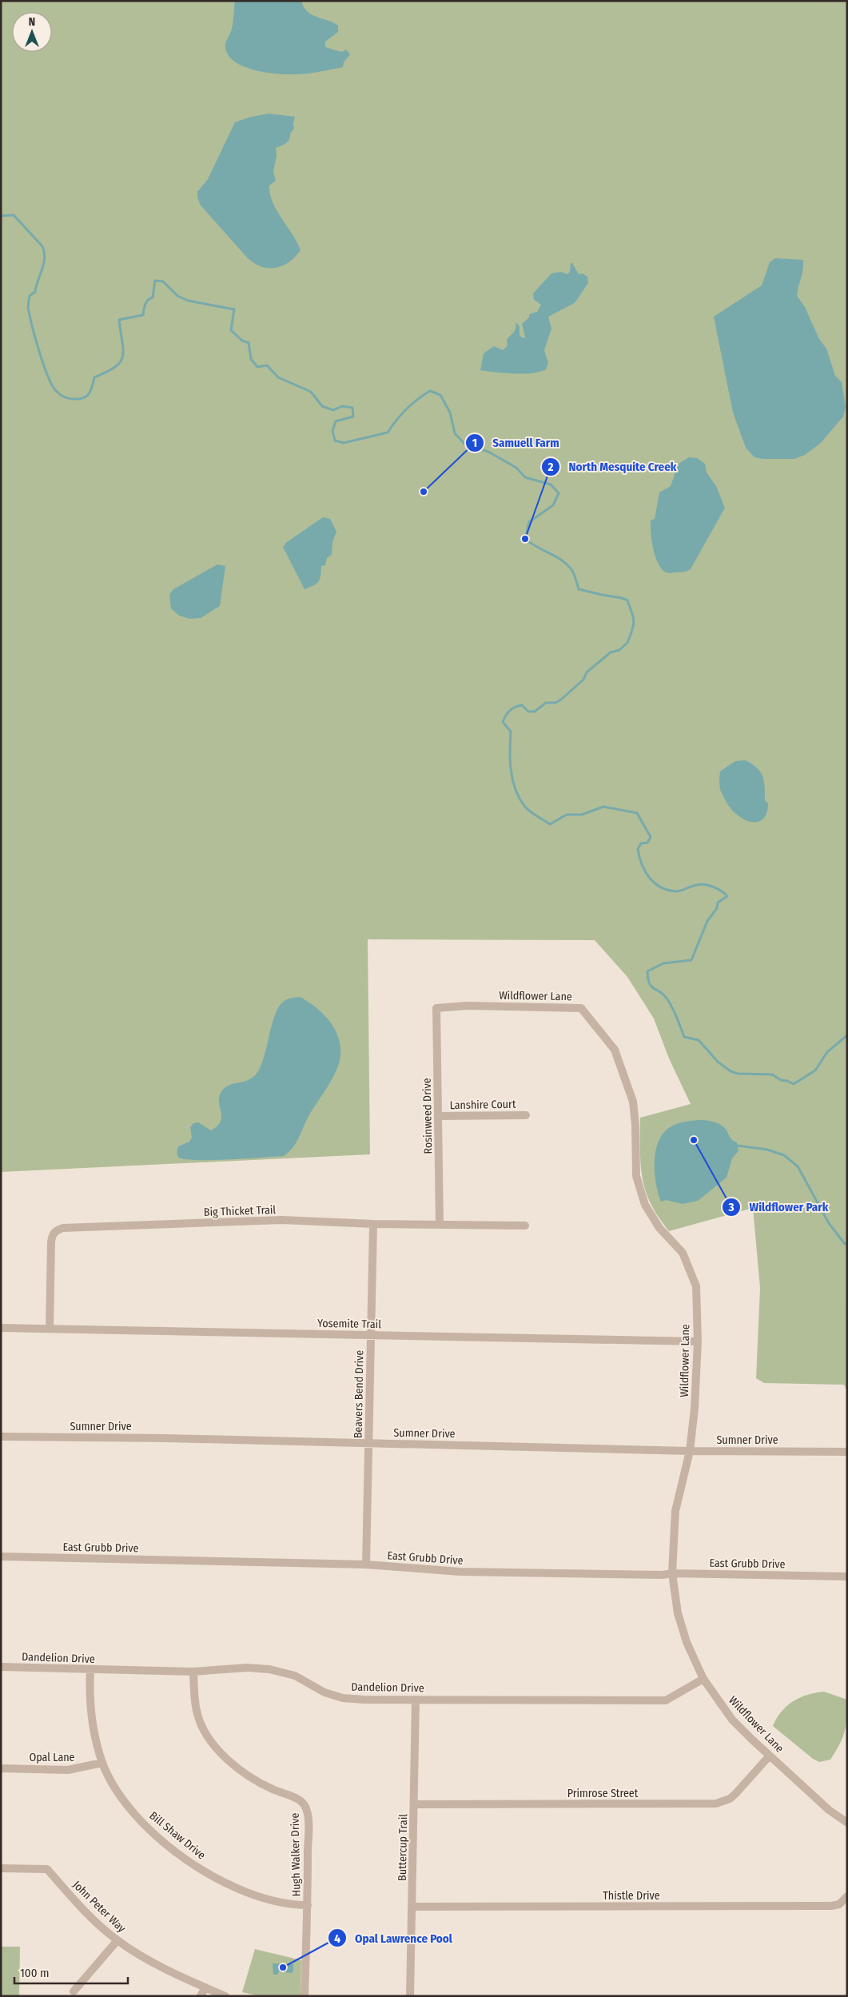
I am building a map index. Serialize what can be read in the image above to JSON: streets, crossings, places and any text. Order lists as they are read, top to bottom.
{
  "streets": {
    "street": [
      "Wildflower Lane",
      "Lanshire Court",
      "Rosinweed Drive",
      "Big Thicket Trail",
      "Yosemite Trail",
      "Beavers Bend Drive",
      "Sumner Drive",
      "East Grubb Drive",
      "Dandelion Drive",
      "Opal Lane",
      "Primrose Street",
      "Bill Shaw Drive",
      "Buttercup Trail",
      "Hugh Walker Drive",
      "Thistle Drive",
      "John Peter Way"
    ]
  },
  "crossings": [
    ["Wildflower Lane", "Rosinweed Drive"],
    ["Wildflower Lane", "Yosemite Trail"],
    ["Wildflower Lane", "Sumner Drive"],
    ["Wildflower Lane", "East Grubb Drive"],
    ["Wildflower Lane", "Dandelion Drive"],
    ["Wildflower Lane", "Primrose Street"],
    ["Lanshire Court", "Rosinweed Drive"],
    ["Rosinweed Drive", "Big Thicket Trail"],
    ["Big Thicket Trail", "Yosemite Trail"],
    ["Big Thicket Trail", "Beavers Bend Drive"],
    ["Yosemite Trail", "Beavers Bend Drive"],
    ["Beavers Bend Drive", "Sumner Drive"],
    ["Beavers Bend Drive", "East Grubb Drive"],
    ["Dandelion Drive", "Bill Shaw Drive"],
    ["Dandelion Drive", "Buttercup Trail"],
    ["Dandelion Drive", "Hugh Walker Drive"],
    ["Opal Lane", "Bill Shaw Drive"],
    ["Primrose Street", "Buttercup Trail"],
    ["Bill Shaw Drive", "Hugh Walker Drive"],
    ["Buttercup Trail", "Thistle Drive"]
  ],
  "places": [
    "Samuell Farm",
    "North Mesquite Creek",
    "Wildflower Park",
    "Opal Lawrence Pool"
  ],
  "scale_bar": "100 m",
  "north": "top"
}
